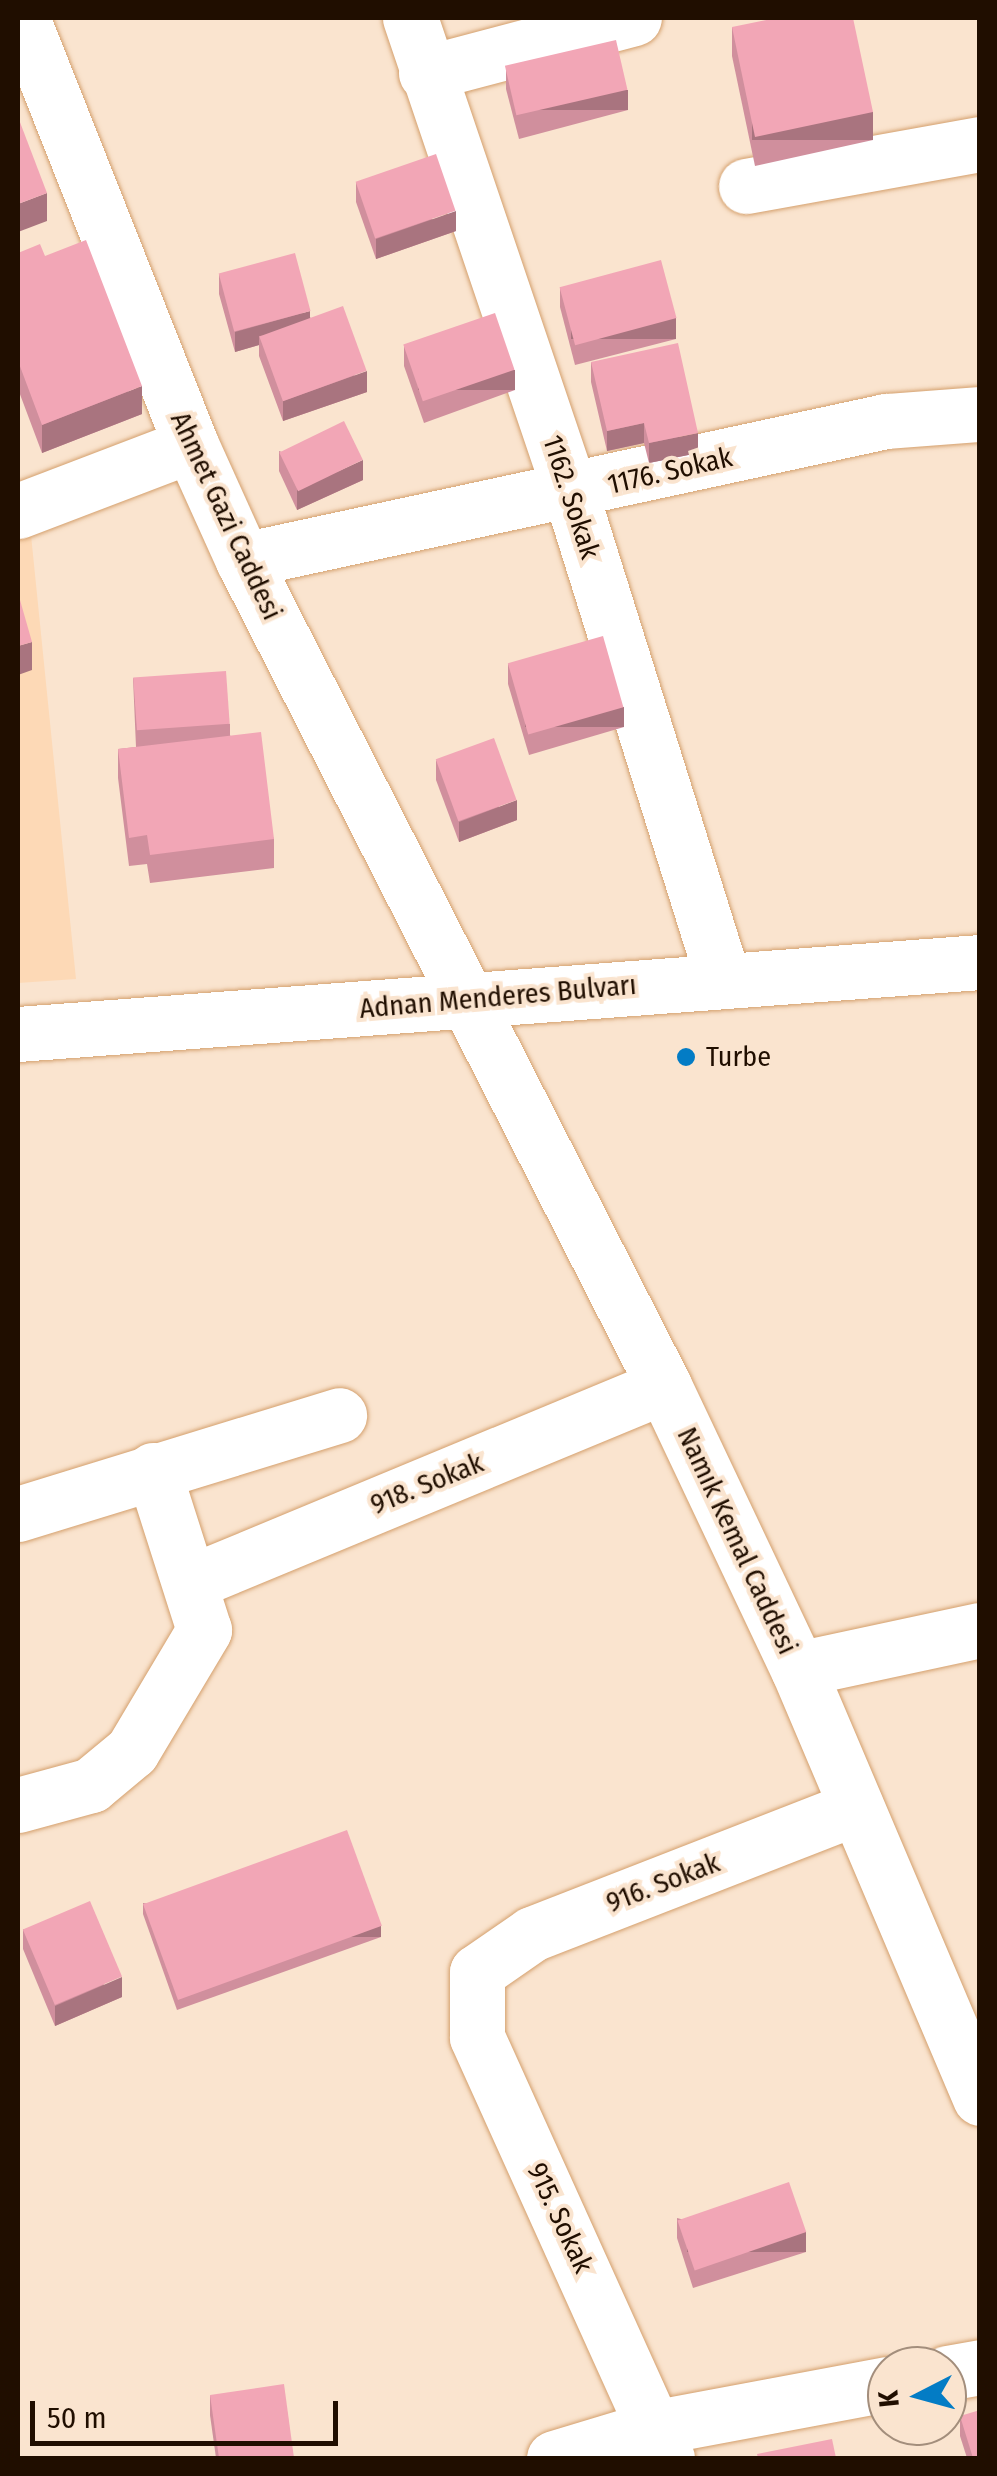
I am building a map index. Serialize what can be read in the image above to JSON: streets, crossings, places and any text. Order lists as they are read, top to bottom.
{
  "streets": {
    "street": [
      "1176. Sokak",
      "1162. Sokak",
      "Ahmet Gazi Caddesi",
      "Adnan Menderes Bulvarı",
      "918. Sokak",
      "Namık Kemal Caddesi",
      "916. Sokak",
      "915. Sokak"
    ]
  },
  "crossings": [
    ["1176. Sokak", "1162. Sokak"],
    ["1176. Sokak", "Ahmet Gazi Caddesi"],
    ["1162. Sokak", "Adnan Menderes Bulvarı"],
    ["Ahmet Gazi Caddesi", "Adnan Menderes Bulvarı"],
    ["Ahmet Gazi Caddesi", "Namık Kemal Caddesi"],
    ["Adnan Menderes Bulvarı", "Namık Kemal Caddesi"],
    ["918. Sokak", "Namık Kemal Caddesi"],
    ["Namık Kemal Caddesi", "916. Sokak"],
    ["916. Sokak", "915. Sokak"]
  ],
  "places": ["Turbe"],
  "scale_bar": "50 m",
  "north": "left"
}
